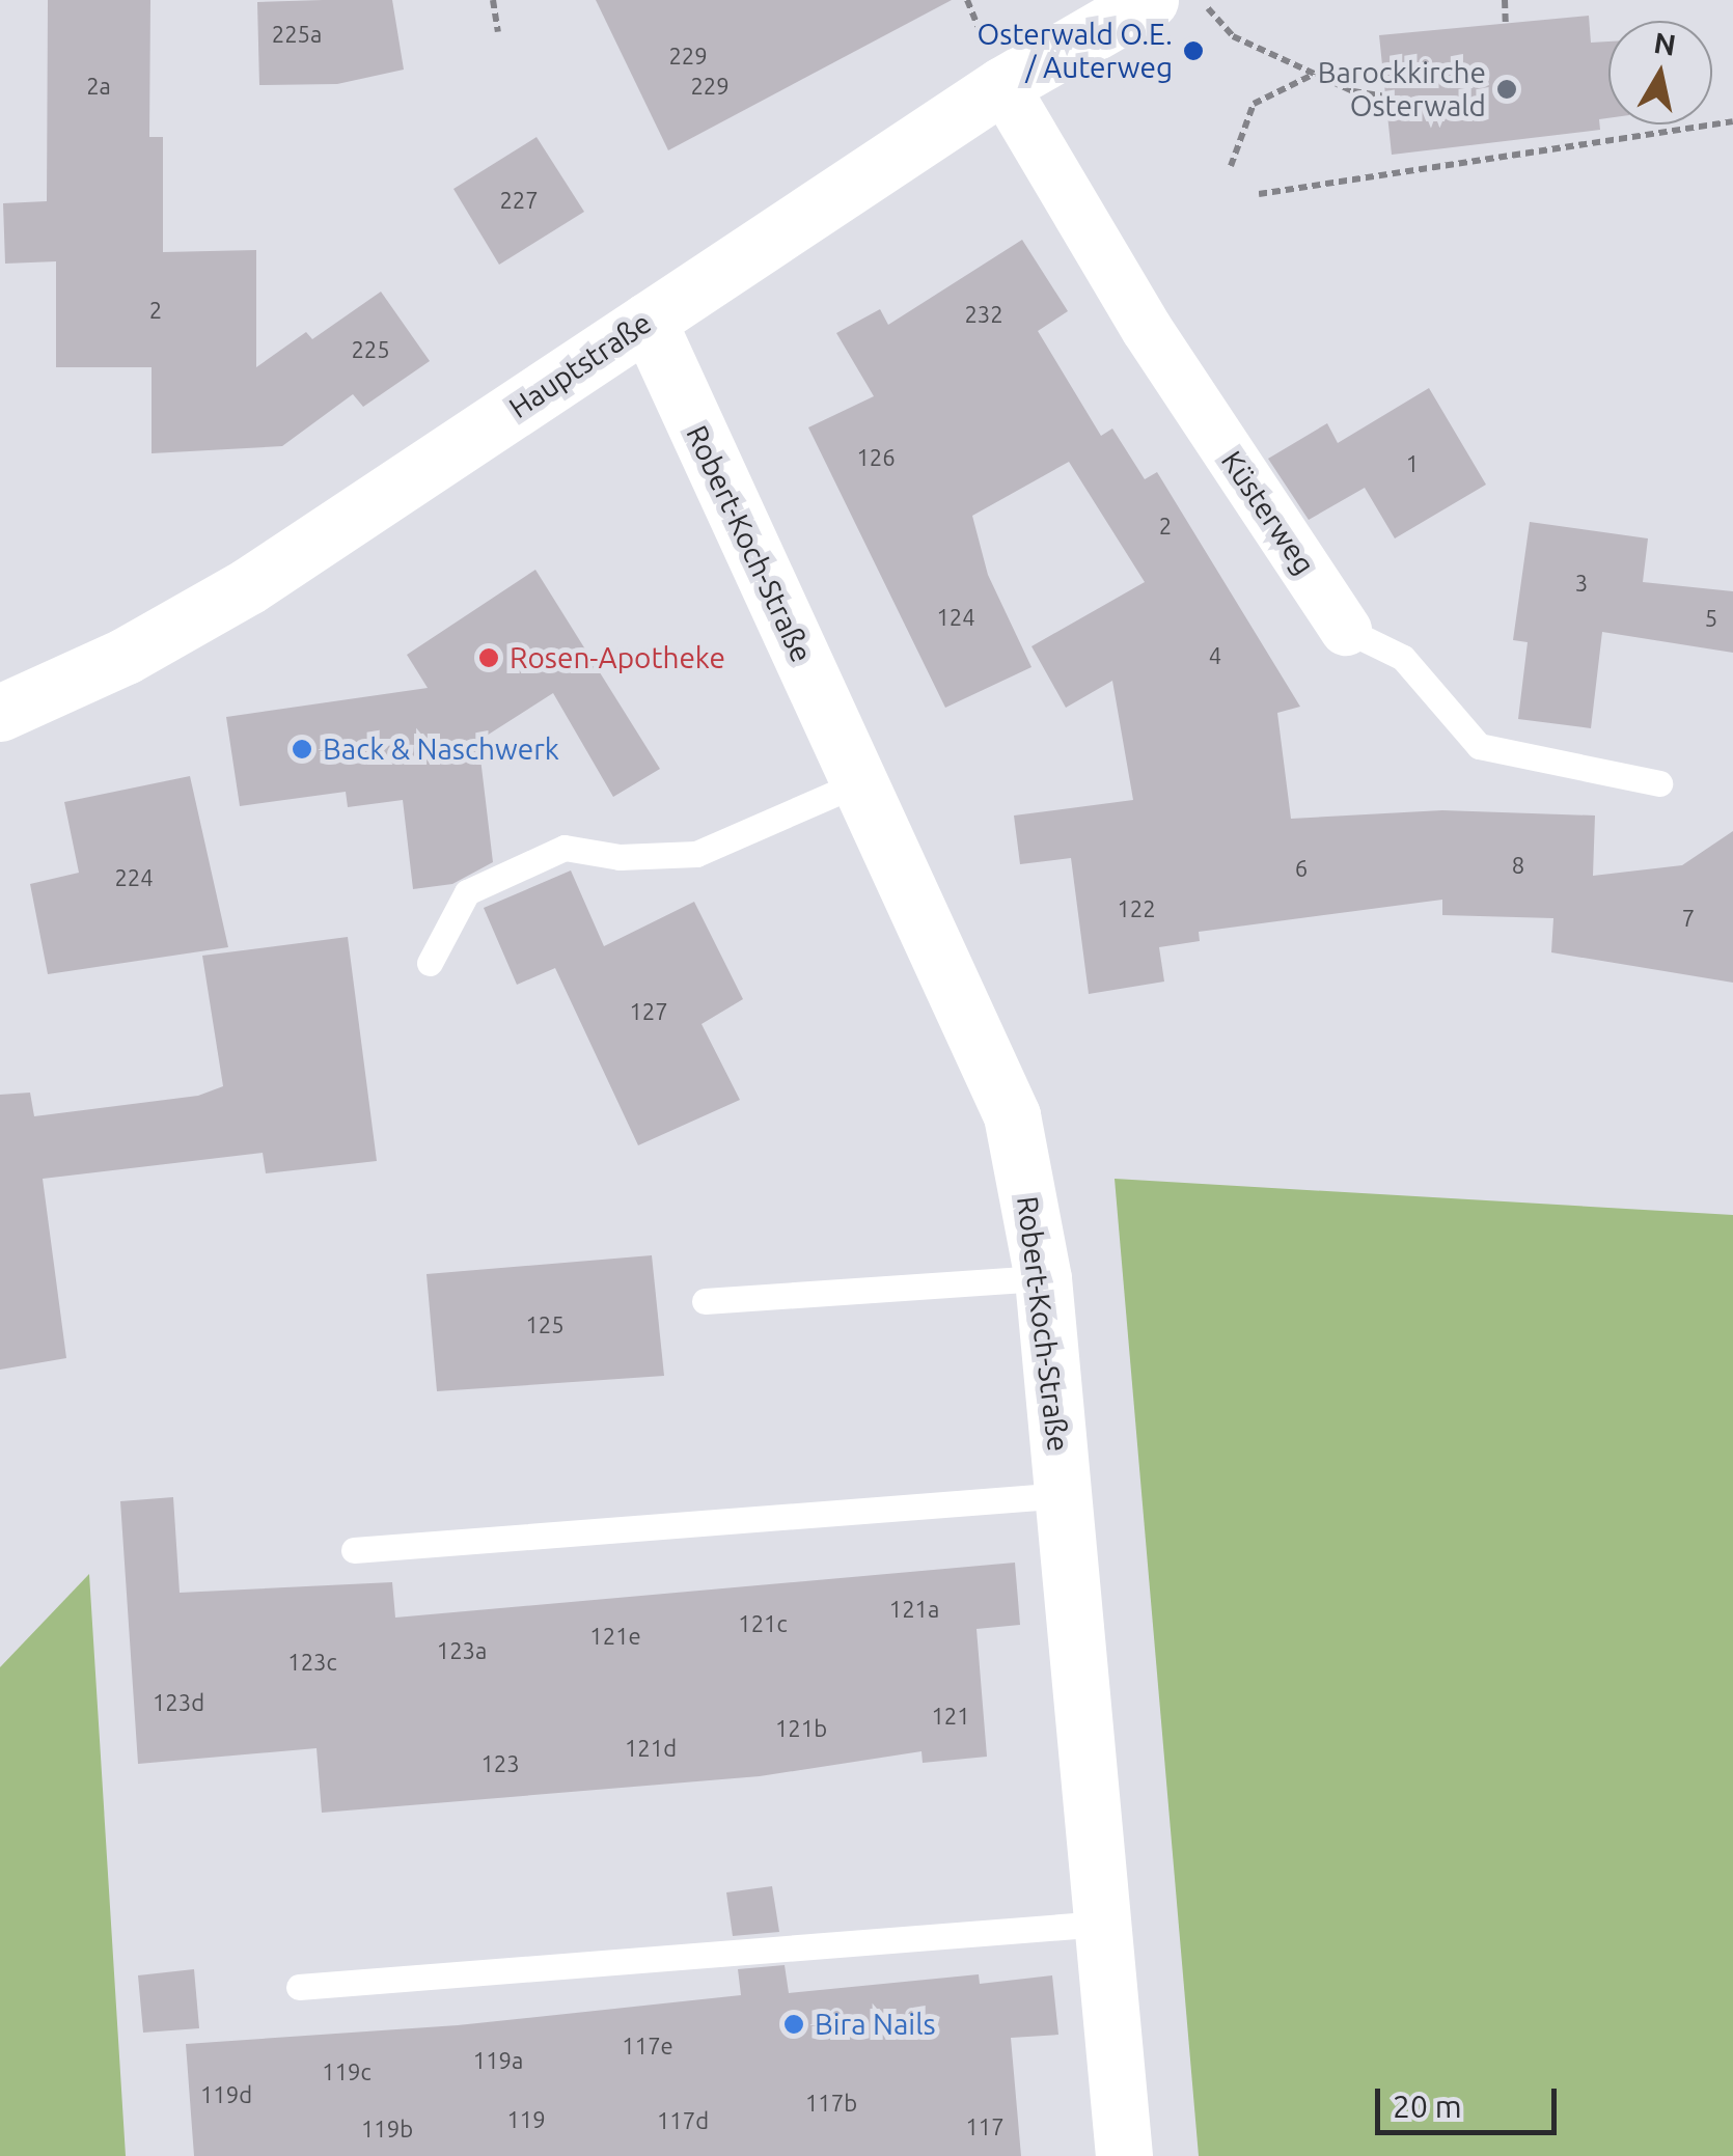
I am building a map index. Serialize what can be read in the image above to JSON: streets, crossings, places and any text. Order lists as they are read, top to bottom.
{
  "streets": {
    "street": ["Hauptstraße", "Küsterweg", "Robert-Koch-Straße"]
  },
  "crossings": [
    ["Hauptstraße", "Küsterweg"],
    ["Hauptstraße", "Robert-Koch-Straße"]
  ],
  "places": [
    "Osterwald O.E. / Auterweg",
    "Barockkirche Osterwald",
    "Rosen-Apotheke",
    "Back & Naschwerk",
    "Bira Nails"
  ],
  "house_numbers": [
    "225a",
    "229",
    "2a",
    "229",
    "227",
    "2",
    "232",
    "225",
    "126",
    "1",
    "2",
    "3",
    "124",
    "5",
    "4",
    "8",
    "6",
    "224",
    "122",
    "7",
    "127",
    "125",
    "121a",
    "121c",
    "121e",
    "123a",
    "123c",
    "123d",
    "121",
    "121b",
    "121d",
    "123",
    "117e",
    "119a",
    "119c",
    "119d",
    "117b",
    "119",
    "117d",
    "117",
    "119b"
  ],
  "scale_bar": "20 m",
  "north": "top"
}
